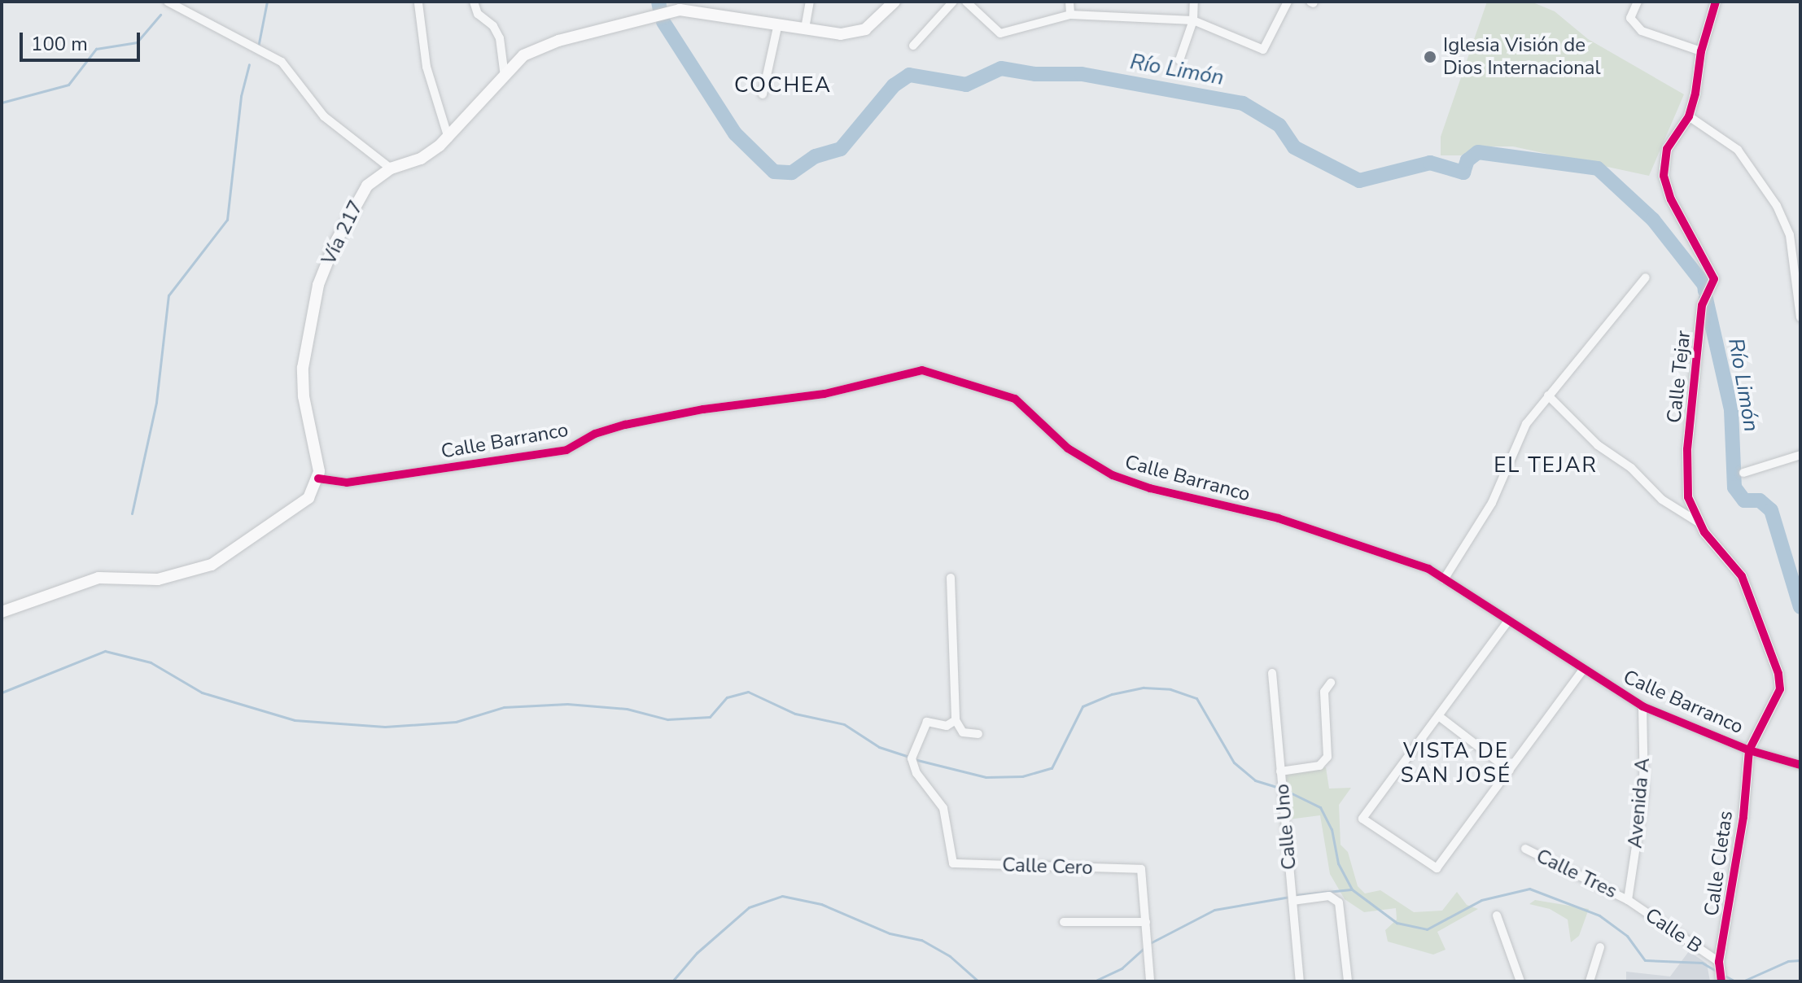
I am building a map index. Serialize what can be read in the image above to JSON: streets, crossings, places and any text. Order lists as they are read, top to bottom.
{
  "streets": {
    "main road": ["Vía 217"],
    "street": [
      "Calle Tejar",
      "Calle Barranco",
      "Avenida A",
      "Calle Uno",
      "Calle Cletas",
      "Calle Cero",
      "Calle Tres",
      "Calle B"
    ]
  },
  "crossings": [
    ["Vía 217", "Calle Barranco"],
    ["Calle Tejar", "Calle Barranco"],
    ["Calle Tejar", "Calle Cletas"],
    ["Calle Barranco", "Avenida A"],
    ["Calle Barranco", "Calle Cletas"],
    ["Avenida A", "Calle Tres"],
    ["Avenida A", "Calle B"],
    ["Calle Cletas", "Calle B"],
    ["Calle Tres", "Calle B"]
  ],
  "districts": ["COCHEA", "EL TEJAR", "VISTA DE SAN JOSÉ"],
  "water": ["Río Limón"],
  "places": ["Iglesia Visión de Dios Internacional"],
  "scale_bar": "100 m"
}
